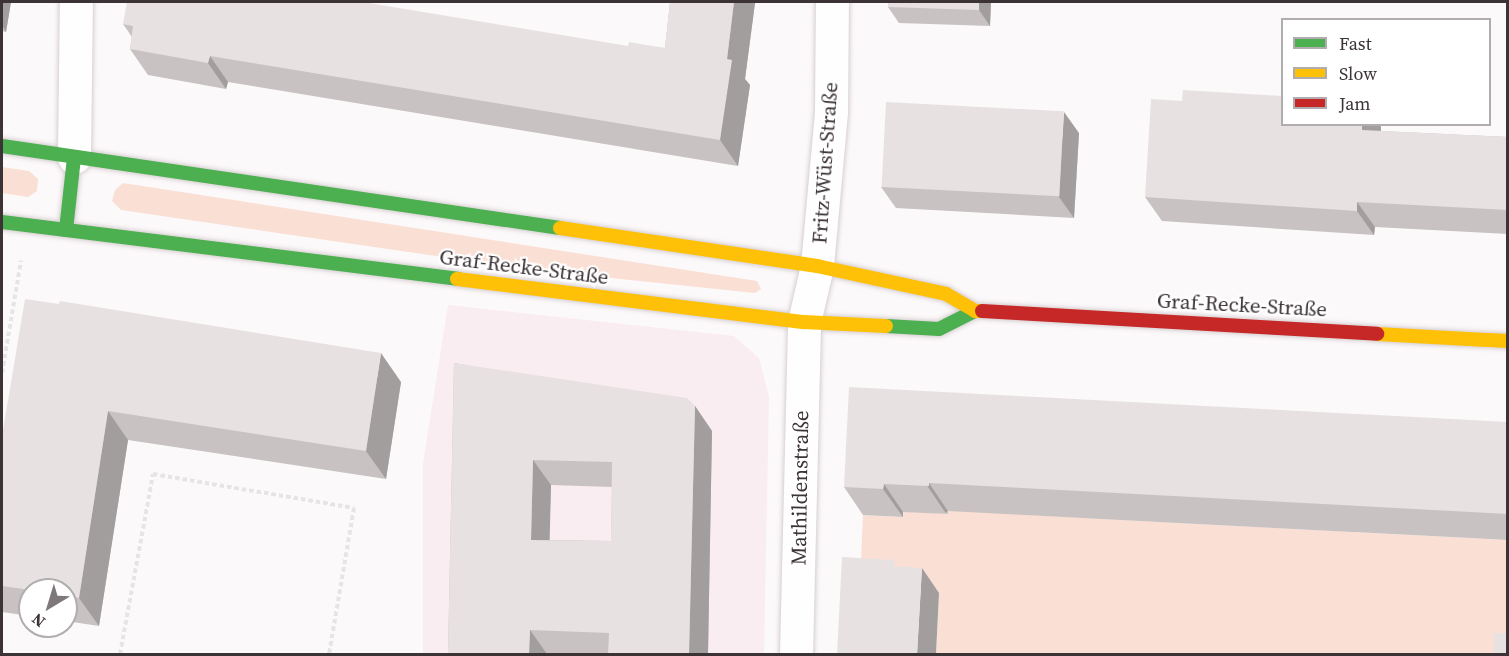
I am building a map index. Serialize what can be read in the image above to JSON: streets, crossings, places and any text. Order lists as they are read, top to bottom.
{
  "streets": {
    "street": ["Fritz-Wüst-Straße", "Graf-Recke-Straße", "Mathildenstraße"]
  },
  "crossings": [
    ["Fritz-Wüst-Straße", "Graf-Recke-Straße"],
    ["Fritz-Wüst-Straße", "Mathildenstraße"],
    ["Graf-Recke-Straße", "Mathildenstraße"]
  ],
  "legend": ["Fast", "Slow", "Jam"],
  "north": "bottom left"
}
